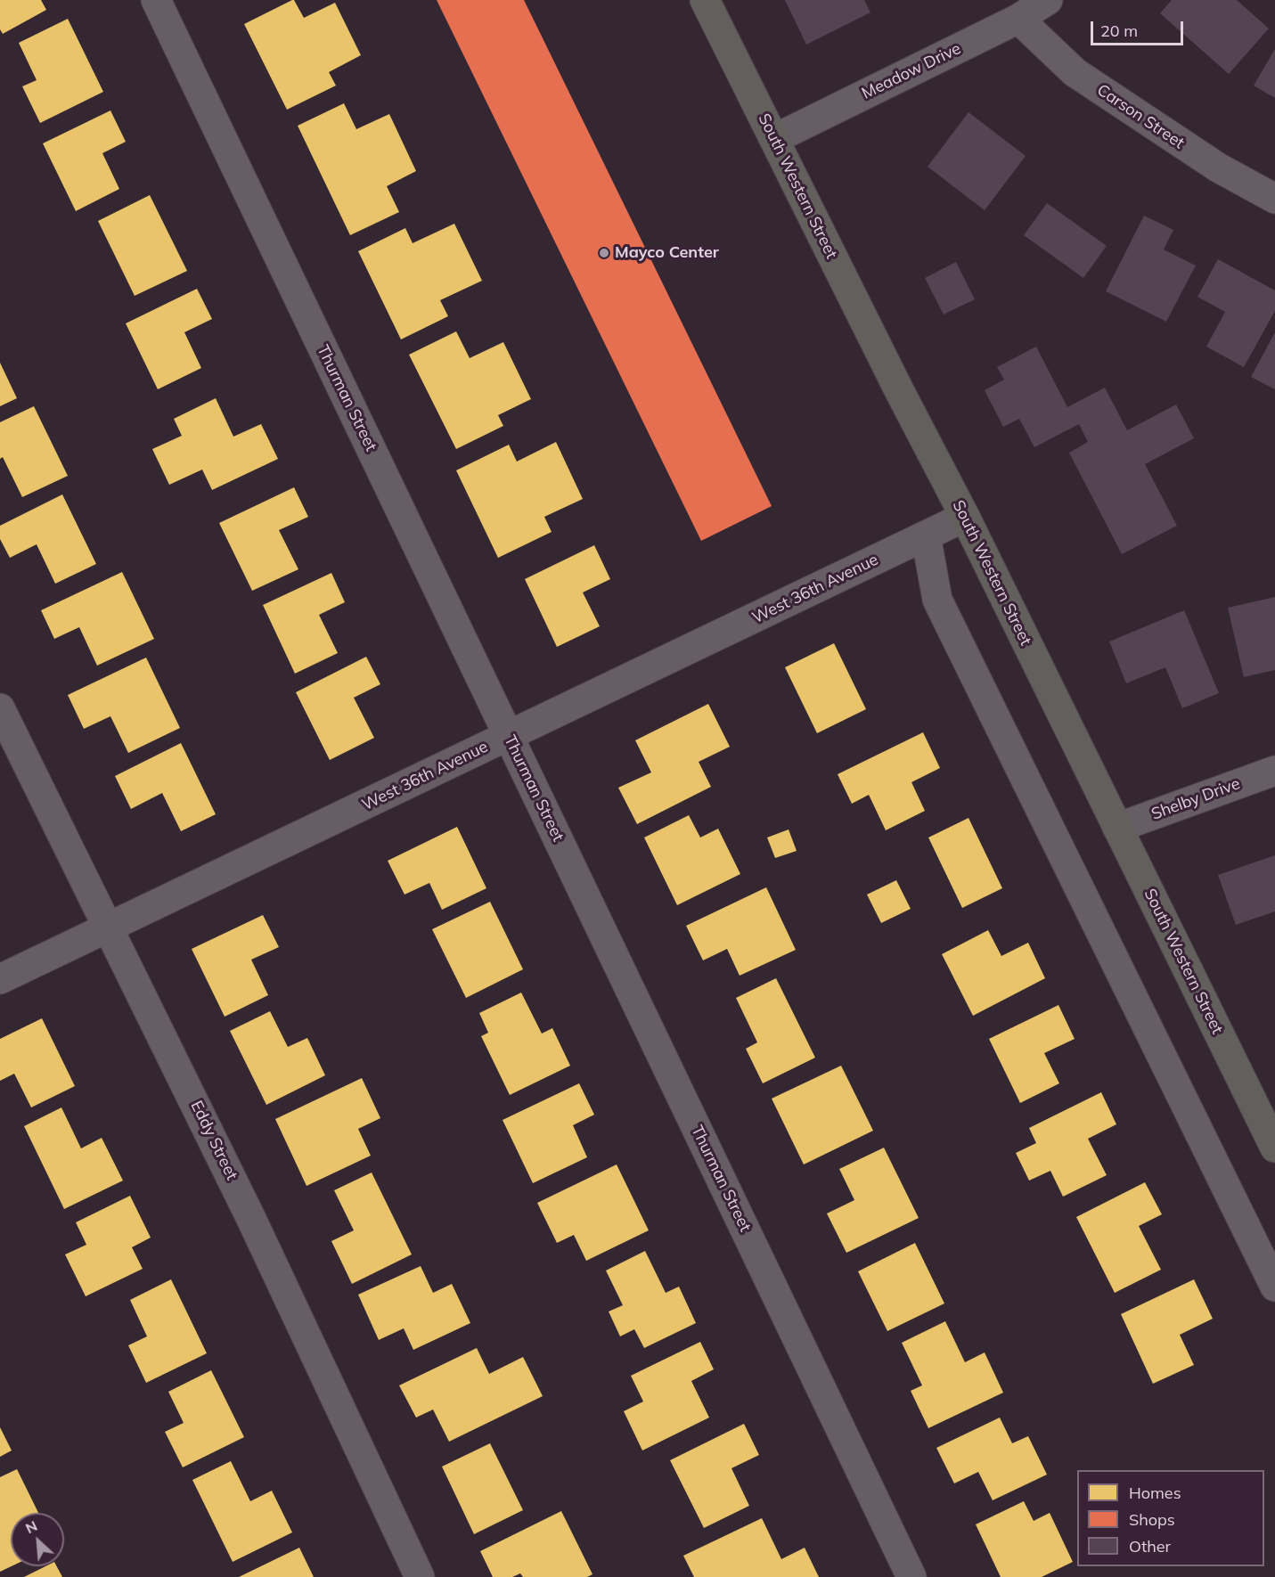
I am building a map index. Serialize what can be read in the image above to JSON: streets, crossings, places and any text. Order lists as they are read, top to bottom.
{
  "streets": {
    "main road": ["South Western Street"],
    "street": [
      "Meadow Drive",
      "Carson Street",
      "Thurman Street",
      "West 36th Avenue",
      "Shelby Drive",
      "Eddy Street"
    ]
  },
  "crossings": [
    ["Meadow Drive", "Carson Street"],
    ["Meadow Drive", "South Western Street"],
    ["South Western Street", "West 36th Avenue"],
    ["South Western Street", "Shelby Drive"],
    ["Thurman Street", "West 36th Avenue"],
    ["West 36th Avenue", "Eddy Street"]
  ],
  "places": ["Mayco Center"],
  "legend": ["Homes", "Shops", "Other"],
  "scale_bar": "20 m",
  "north": "top left"
}
